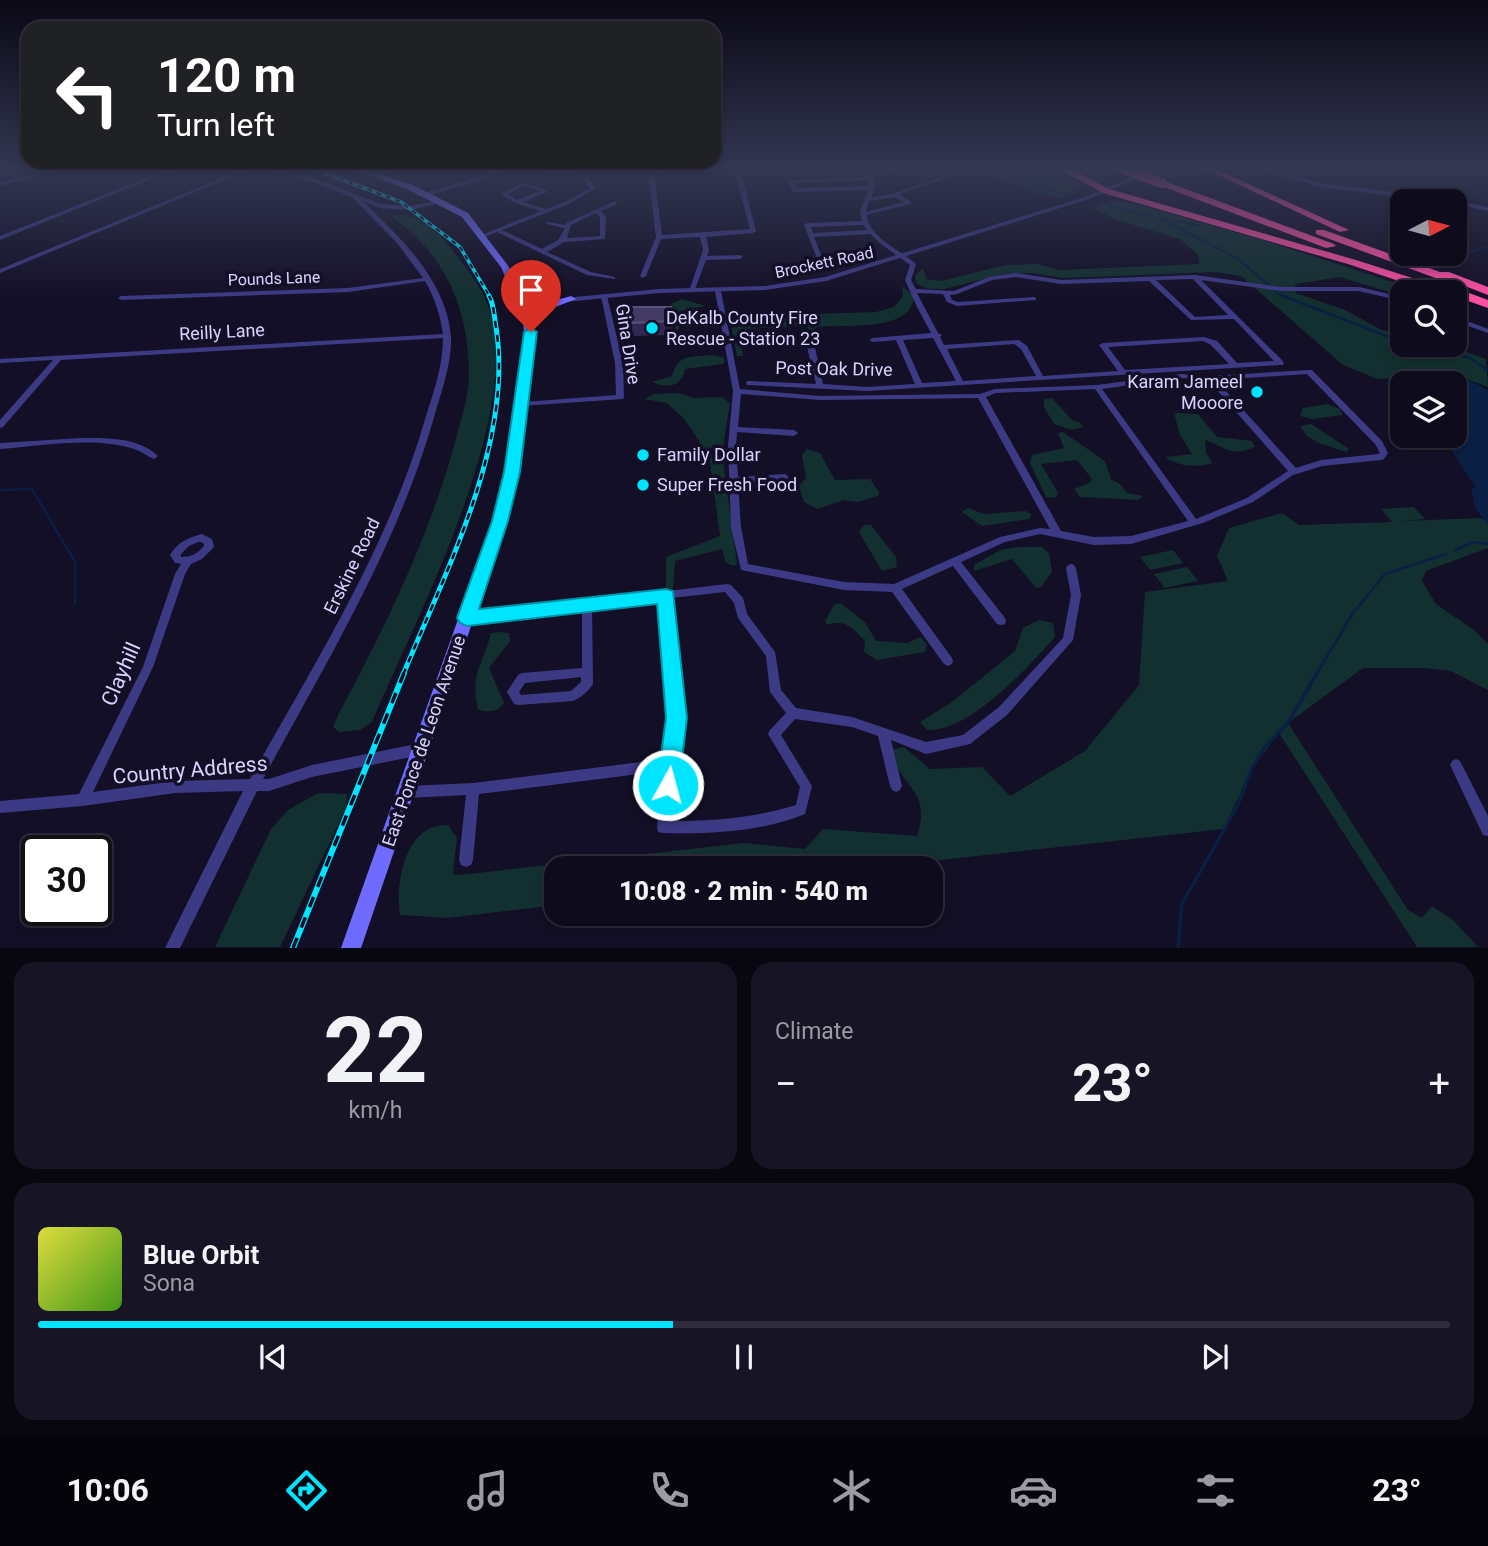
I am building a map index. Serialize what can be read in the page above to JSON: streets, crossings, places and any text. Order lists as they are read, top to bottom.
{
  "streets": {
    "main road": ["East Ponce de Leon Avenue"],
    "street": [
      "Brockett Road",
      "Pounds Lane",
      "Reilly Lane",
      "Gina Drive",
      "Post Oak Drive",
      "Erskine Road",
      "Clayhill",
      "Country Address"
    ]
  },
  "crossings": [
    ["Brockett Road", "Gina Drive"],
    ["Brockett Road", "East Ponce de Leon Avenue"],
    ["Pounds Lane", "Erskine Road"],
    ["Reilly Lane", "Erskine Road"],
    ["Gina Drive", "East Ponce de Leon Avenue"],
    ["Erskine Road", "Country Address"],
    ["Clayhill", "Country Address"],
    ["East Ponce de Leon Avenue", "Country Address"]
  ],
  "places": [
    "DeKalb County Fire Rescue - Station 23",
    "Karam Jameel Mooore",
    "Family Dollar",
    "Super Fresh Food"
  ],
  "north": "right",
  "page": {
    "turn": ["120 m", "Turn left"],
    "limit": "30",
    "trip": "10:08 · 2 min · 540 m",
    "tile": [
      ["22", "km/h"],
      "Climate"
    ],
    "heat": ["−", "23°", "+"],
    "song": ["Blue Orbit", "Sona"],
    "tabs": ["10:06", "23°"]
  }
}
